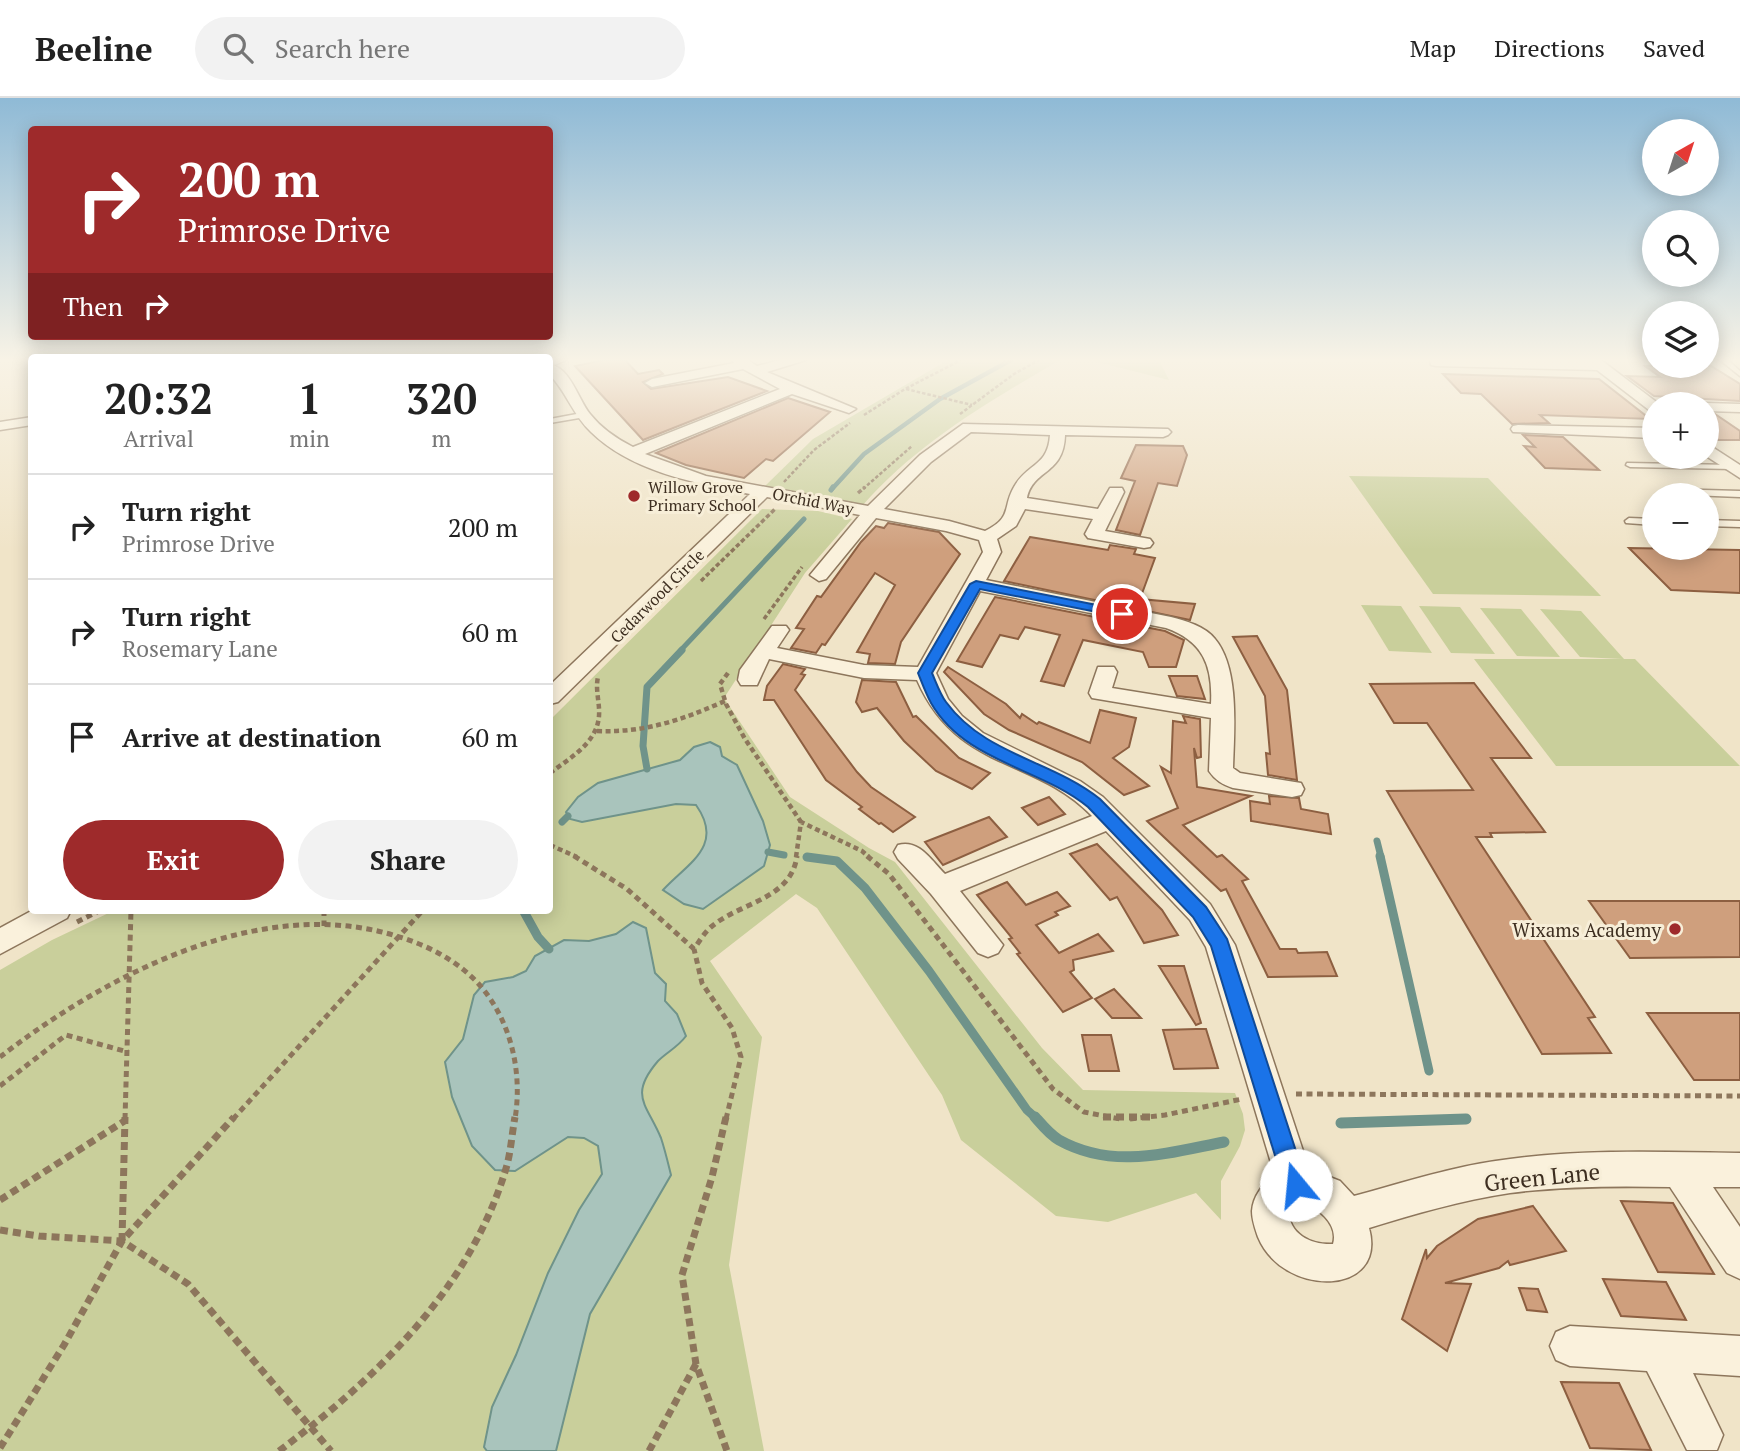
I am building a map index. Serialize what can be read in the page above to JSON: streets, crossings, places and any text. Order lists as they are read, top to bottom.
{
  "streets": {
    "street": ["Orchid Way", "Cedarwood Circle", "Green Lane"]
  },
  "crossings": [
    ["Orchid Way", "Cedarwood Circle"]
  ],
  "places": ["Willow Grove Primary School", "Wixams Academy"],
  "north": "top right",
  "page": {
    "header": "Beeline",
    "search": "Search here",
    "nav": ["Map", "Directions", "Saved"],
    "map_buttons": ["+", "−"],
    "turn": ["200 m", "Primrose Drive"],
    "then": "Then",
    "eta": [
      "20:32",
      "Arrival",
      "1",
      "min",
      "320",
      "m"
    ],
    "list": [
      {
        "name": "Turn right",
        "note": "Primrose Drive",
        "value": "200 m"
      },
      {
        "name": "Turn right",
        "note": "Rosemary Lane",
        "value": "60 m"
      },
      {
        "name": "Arrive at destination",
        "value": "60 m"
      }
    ],
    "buttons": ["Exit", "Share"]
  }
}
